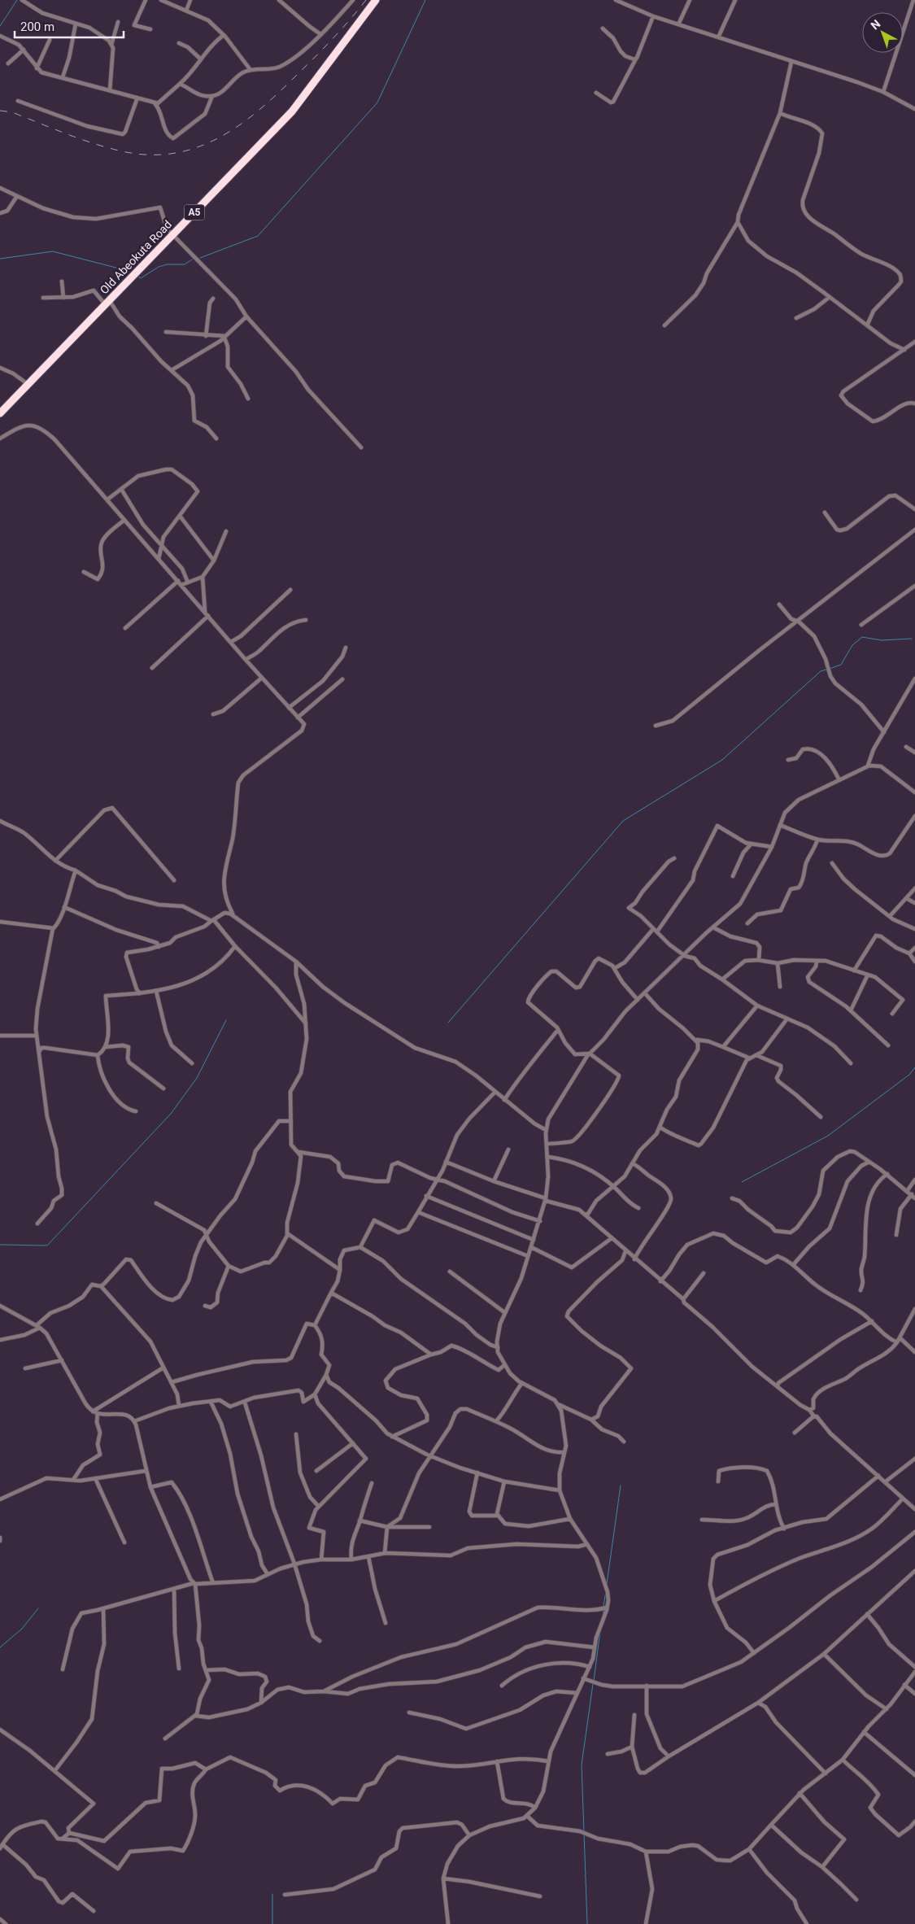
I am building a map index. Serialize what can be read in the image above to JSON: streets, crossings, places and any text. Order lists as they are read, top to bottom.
{
  "streets": {
    "highway": ["A5", "Old Abeokuta Road"]
  },
  "scale_bar": "200 m",
  "north": "top left"
}
